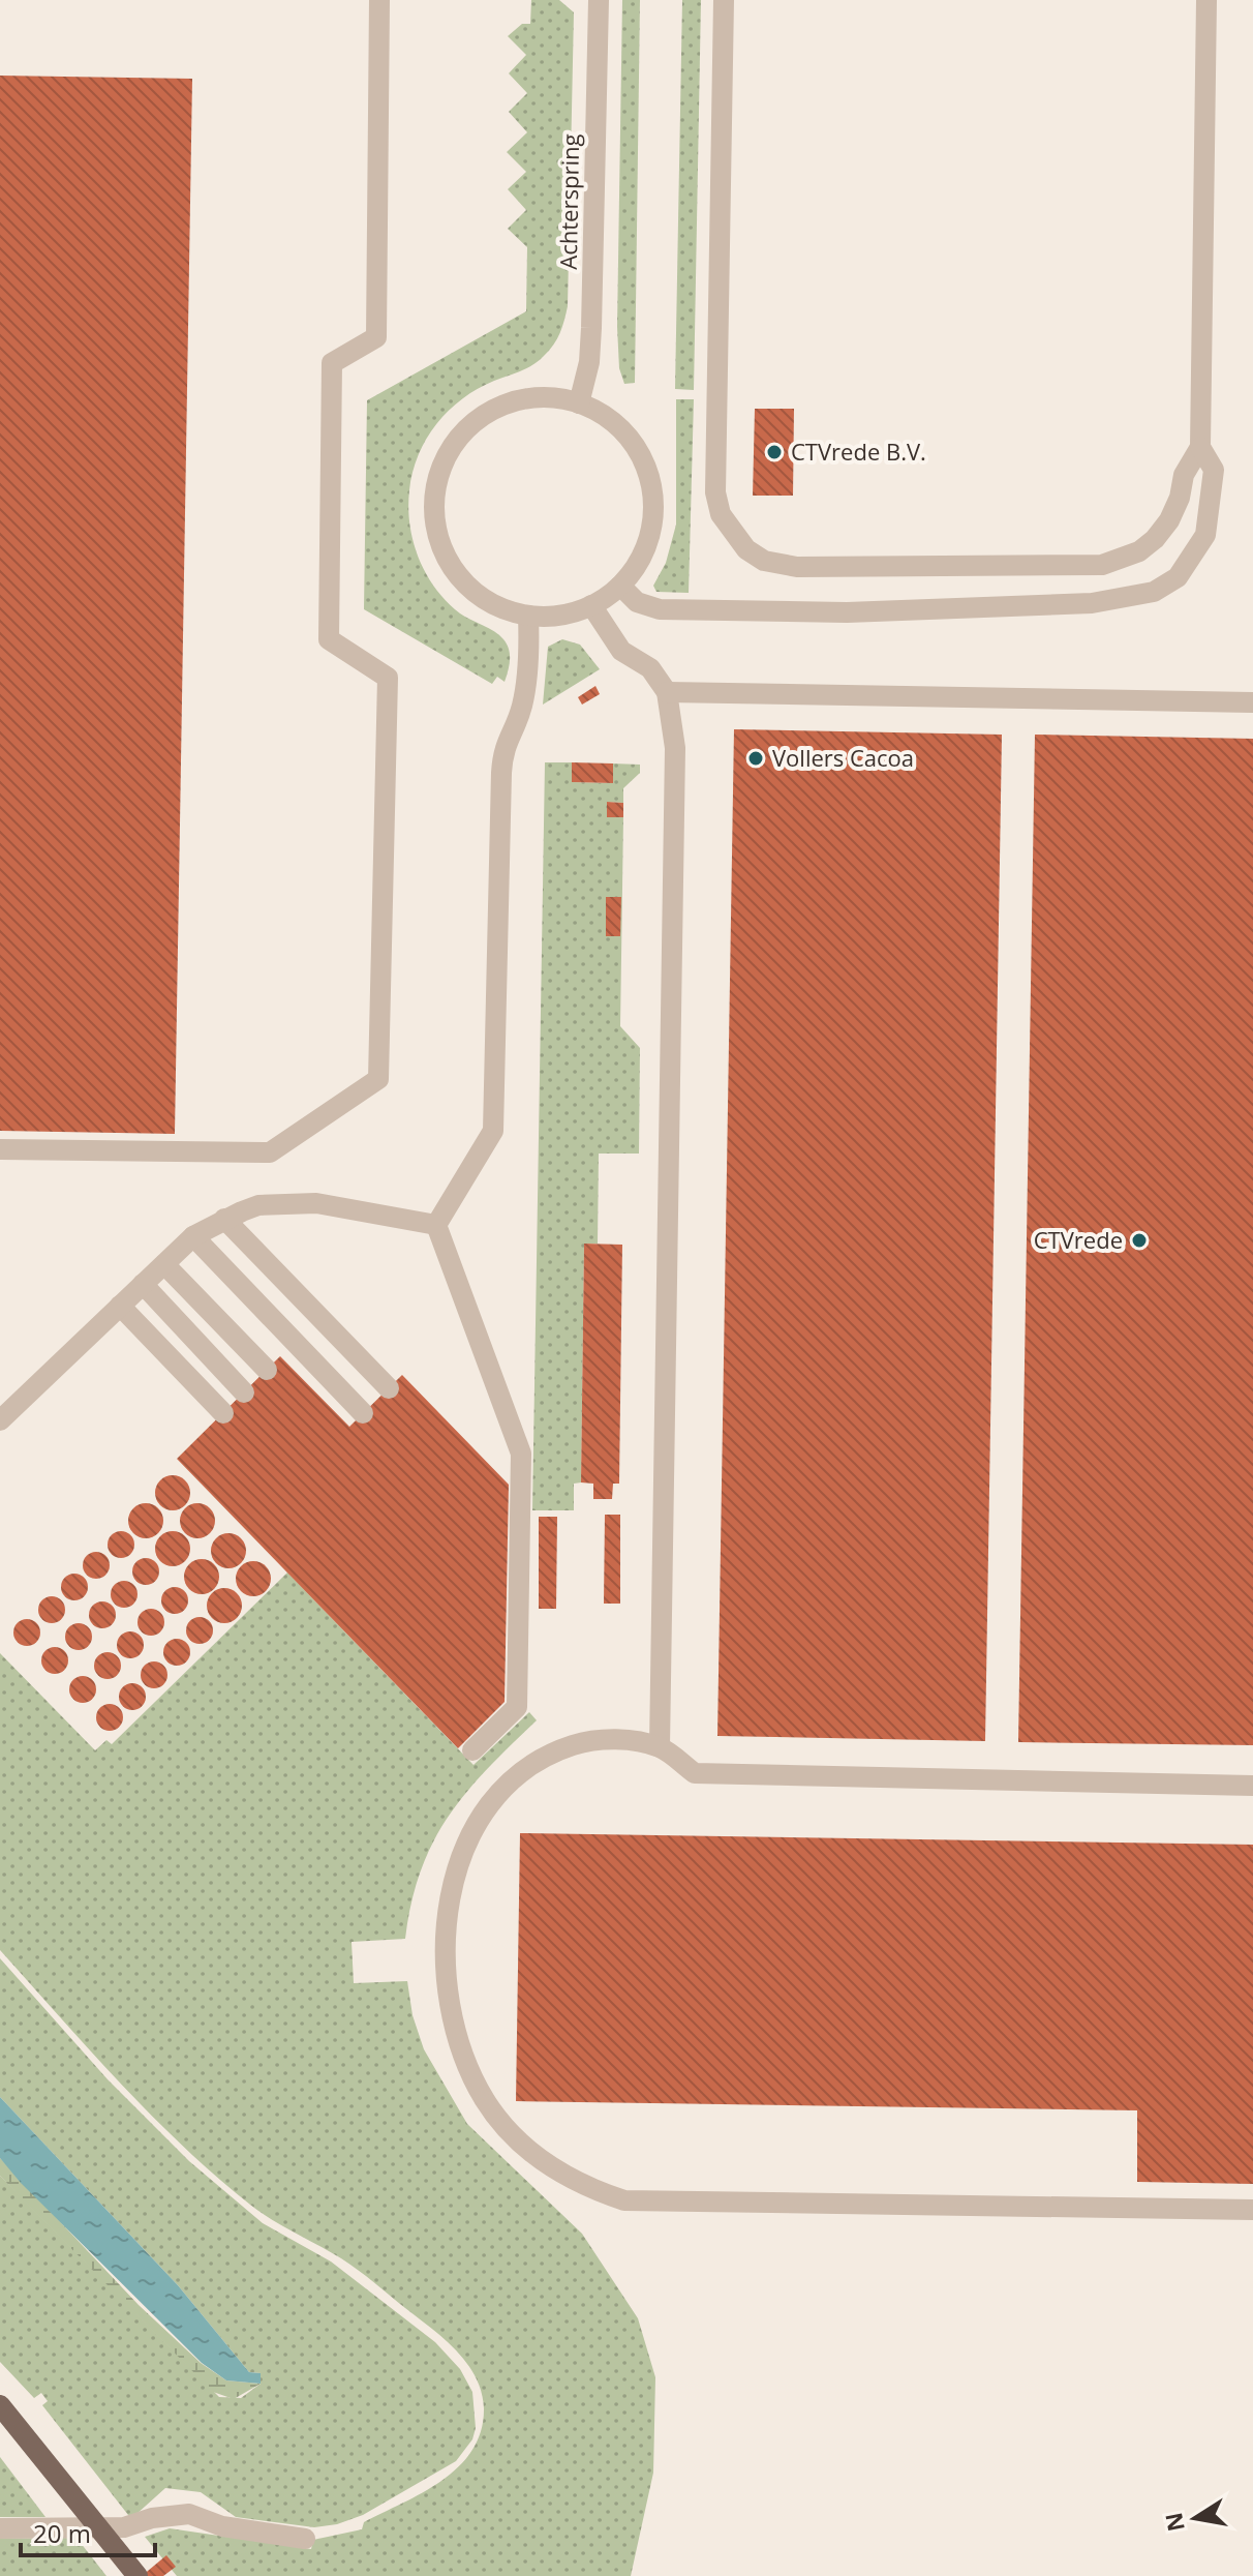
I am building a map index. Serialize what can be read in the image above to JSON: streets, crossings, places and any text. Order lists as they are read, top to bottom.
{
  "streets": {
    "street": ["Achterspring"]
  },
  "places": ["CTVrede B.V.", "Vollers Cacoa", "CTVrede"],
  "scale_bar": "20 m",
  "north": "left"
}
